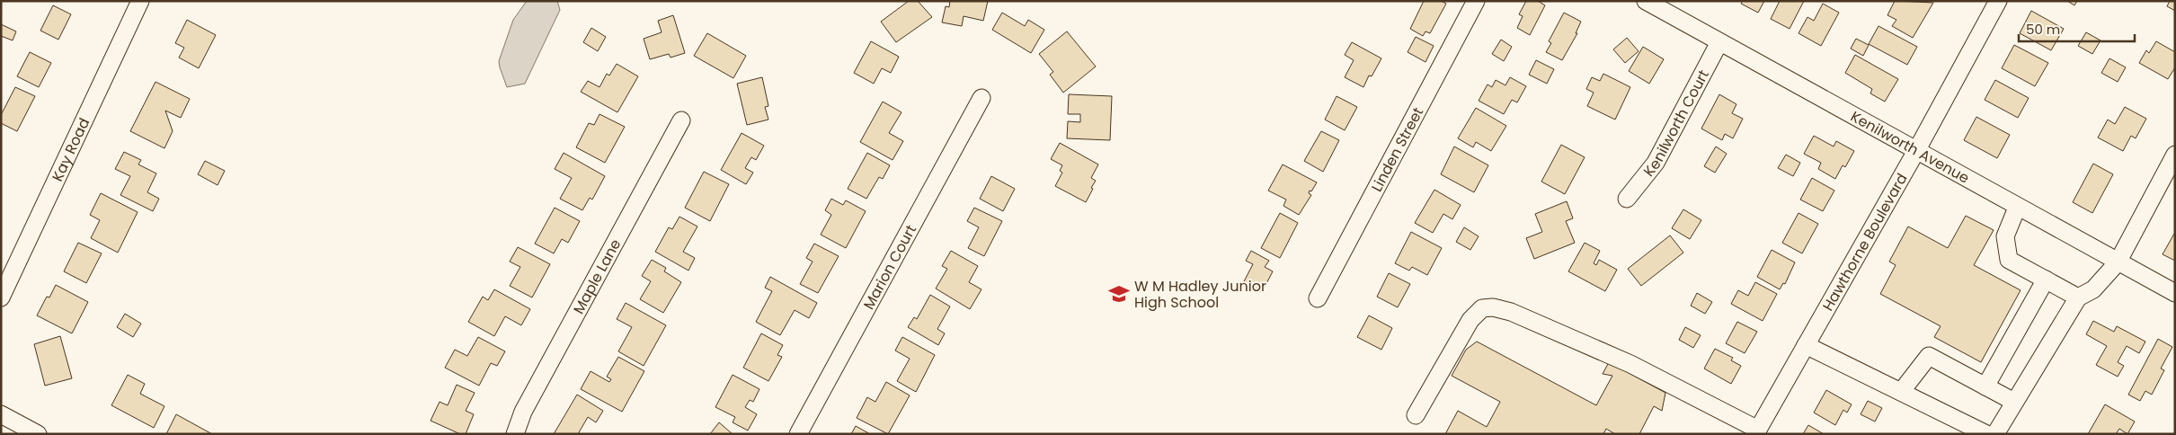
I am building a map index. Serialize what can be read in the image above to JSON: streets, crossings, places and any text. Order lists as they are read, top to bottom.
{
  "streets": {
    "street": [
      "Kenilworth Court",
      "Kenilworth Avenue",
      "Kay Road",
      "Linden Street",
      "Hawthorne Boulevard",
      "Marion Court",
      "Maple Lane"
    ]
  },
  "crossings": [
    ["Kenilworth Court", "Kenilworth Avenue"],
    ["Kenilworth Avenue", "Hawthorne Boulevard"]
  ],
  "places": {
    "school or university": ["W M Hadley Junior High School"]
  },
  "scale_bar": "50 m"
}
